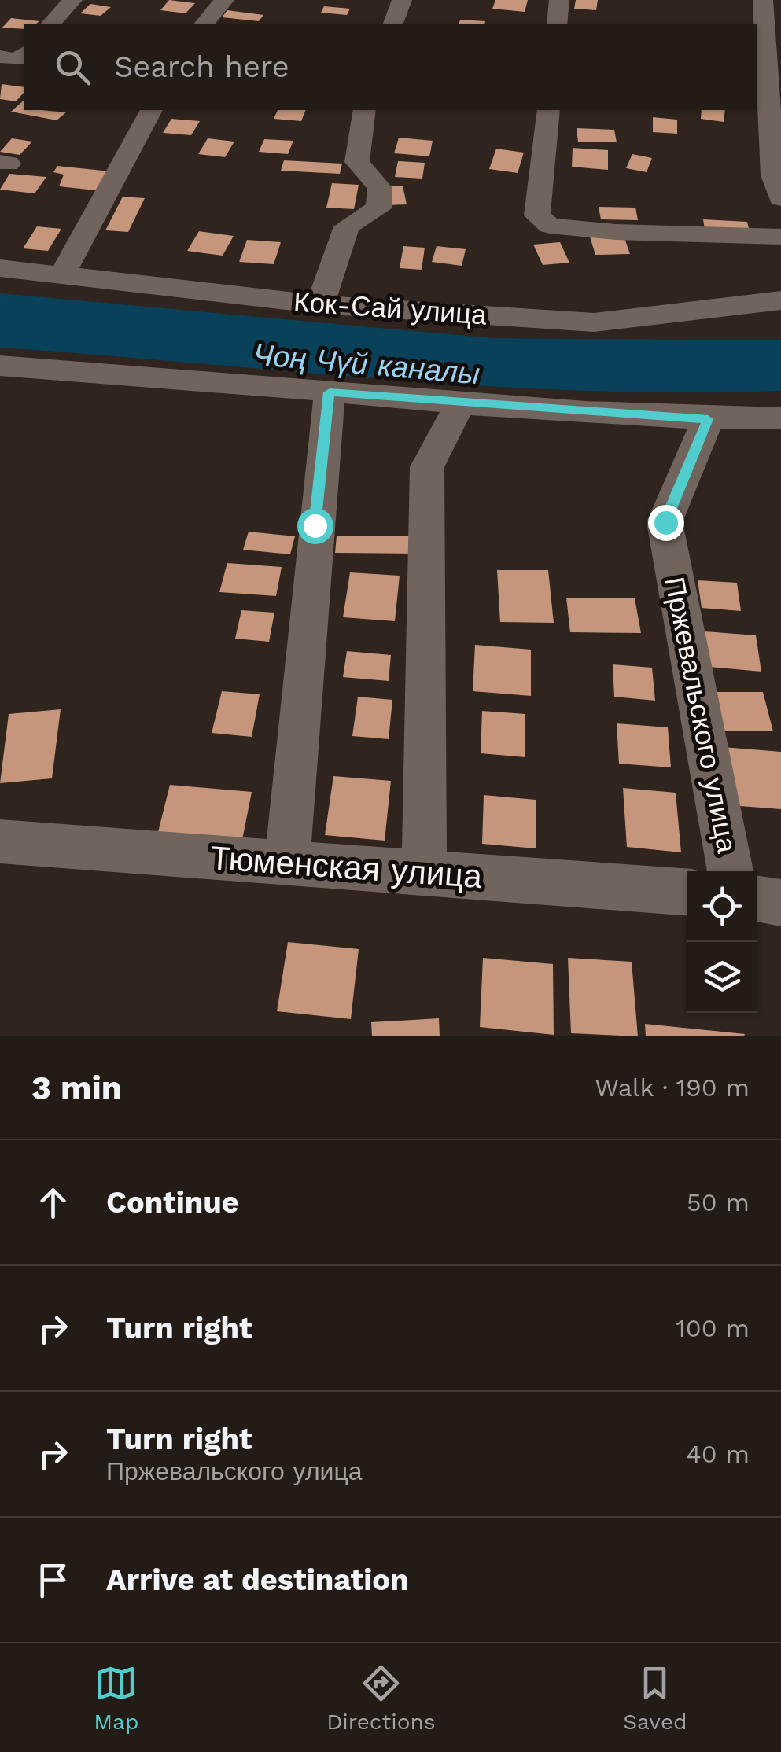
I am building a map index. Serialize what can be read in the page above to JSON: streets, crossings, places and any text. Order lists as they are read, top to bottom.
{
  "streets": {
    "street": ["Кок-Сай улица", "Пржевальского улица", "Тюменская улица"]
  },
  "water": ["Чоң Чүй каналы"],
  "page": {
    "search": "Search here",
    "heading": ["3 min", "Walk · 190 m"],
    "list": [
      ["Continue", "50 m"],
      ["Turn right", "100 m"],
      ["Turn right", "Пржевальского улица", "40 m"],
      "Arrive at destination"
    ],
    "nav": ["Map", "Directions", "Saved"]
  }
}
